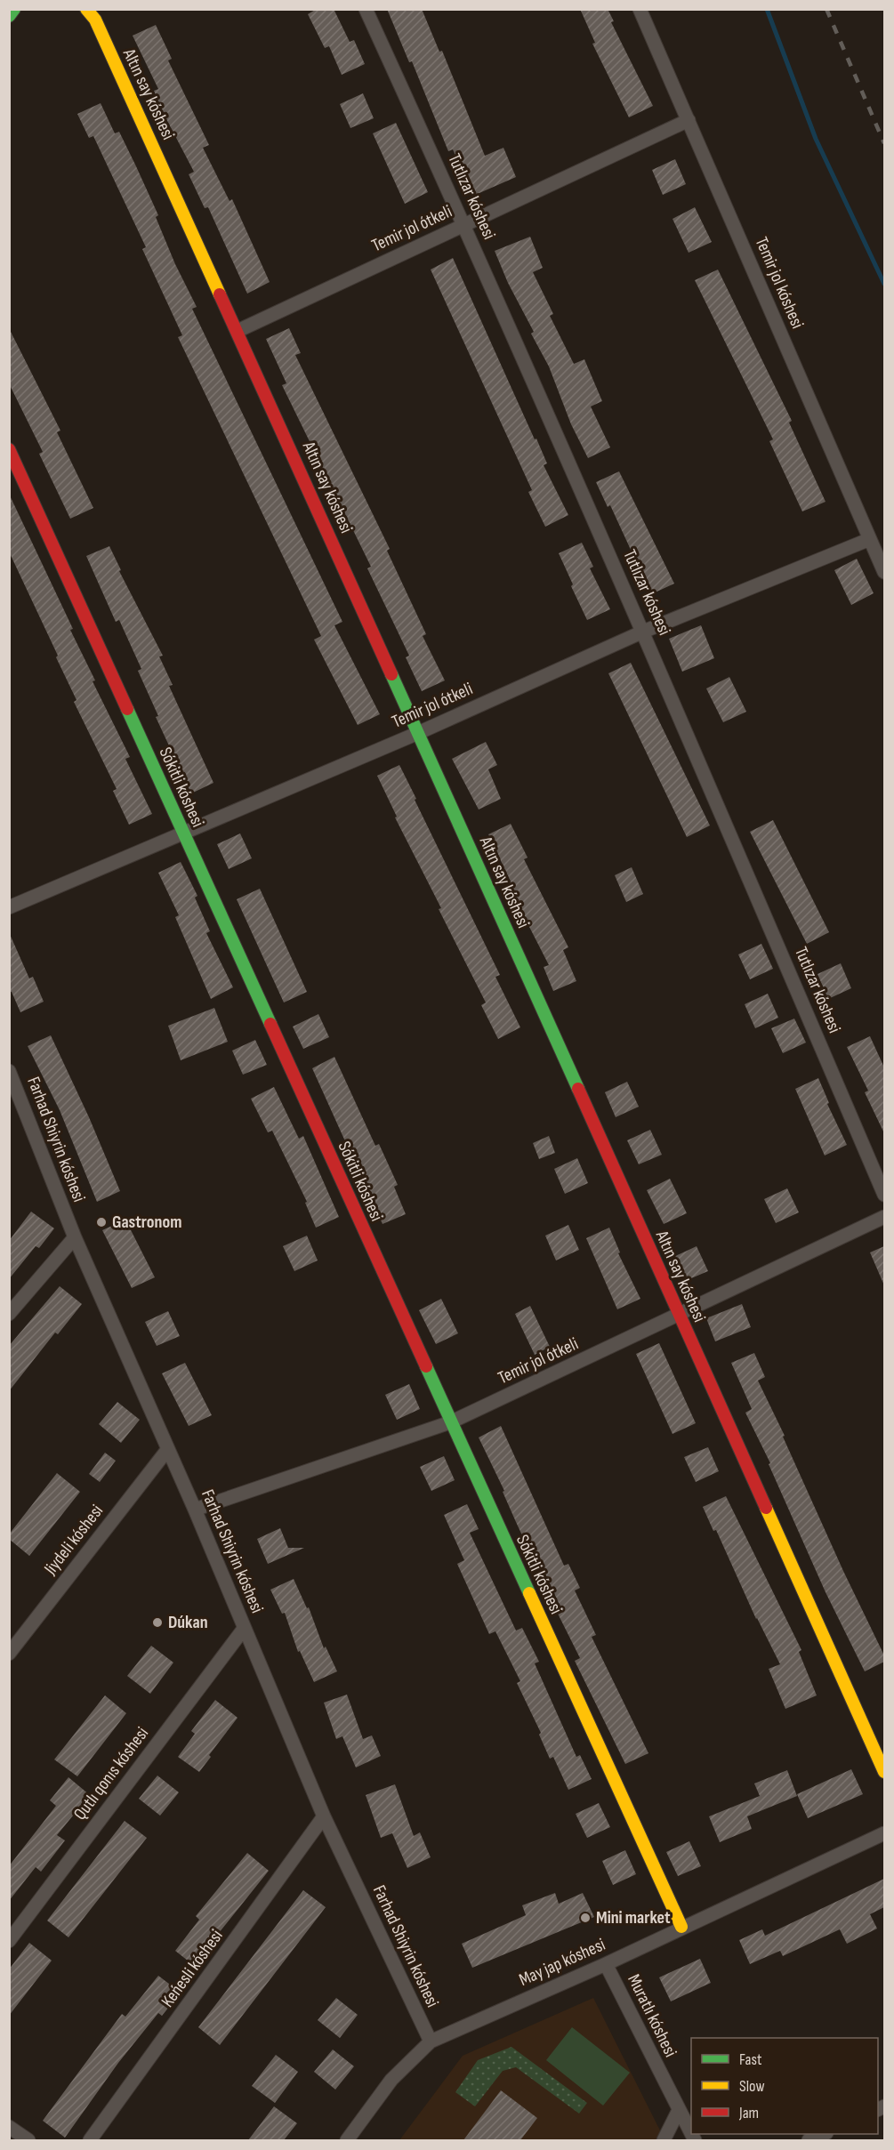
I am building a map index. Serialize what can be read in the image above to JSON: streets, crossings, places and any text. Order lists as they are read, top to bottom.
{
  "streets": {
    "street": [
      "Altın say kóshesi",
      "Tutlızar kóshesi",
      "Temir jol ótkeli",
      "Temir jol kóshesi",
      "Sókitli kóshesi",
      "Farhad Shiyrin kóshesi",
      "Jiydeli kóshesi",
      "Qutlı qonıs kóshesi",
      "May jap kóshesi",
      "Keńesli kóshesi",
      "Muratlı kóshesi"
    ]
  },
  "crossings": [
    ["Altın say kóshesi", "Temir jol ótkeli"],
    ["Tutlızar kóshesi", "Temir jol ótkeli"],
    ["Temir jol ótkeli", "Temir jol kóshesi"],
    ["Temir jol ótkeli", "Sókitli kóshesi"],
    ["Temir jol ótkeli", "Farhad Shiyrin kóshesi"],
    ["Sókitli kóshesi", "May jap kóshesi"],
    ["Farhad Shiyrin kóshesi", "Jiydeli kóshesi"],
    ["Farhad Shiyrin kóshesi", "Qutlı qonıs kóshesi"],
    ["Farhad Shiyrin kóshesi", "May jap kóshesi"],
    ["Farhad Shiyrin kóshesi", "Keńesli kóshesi"],
    ["May jap kóshesi", "Muratlı kóshesi"]
  ],
  "places": ["Gastronom", "Dúkan", "Mini market"],
  "legend": ["Fast", "Slow", "Jam"]
}
